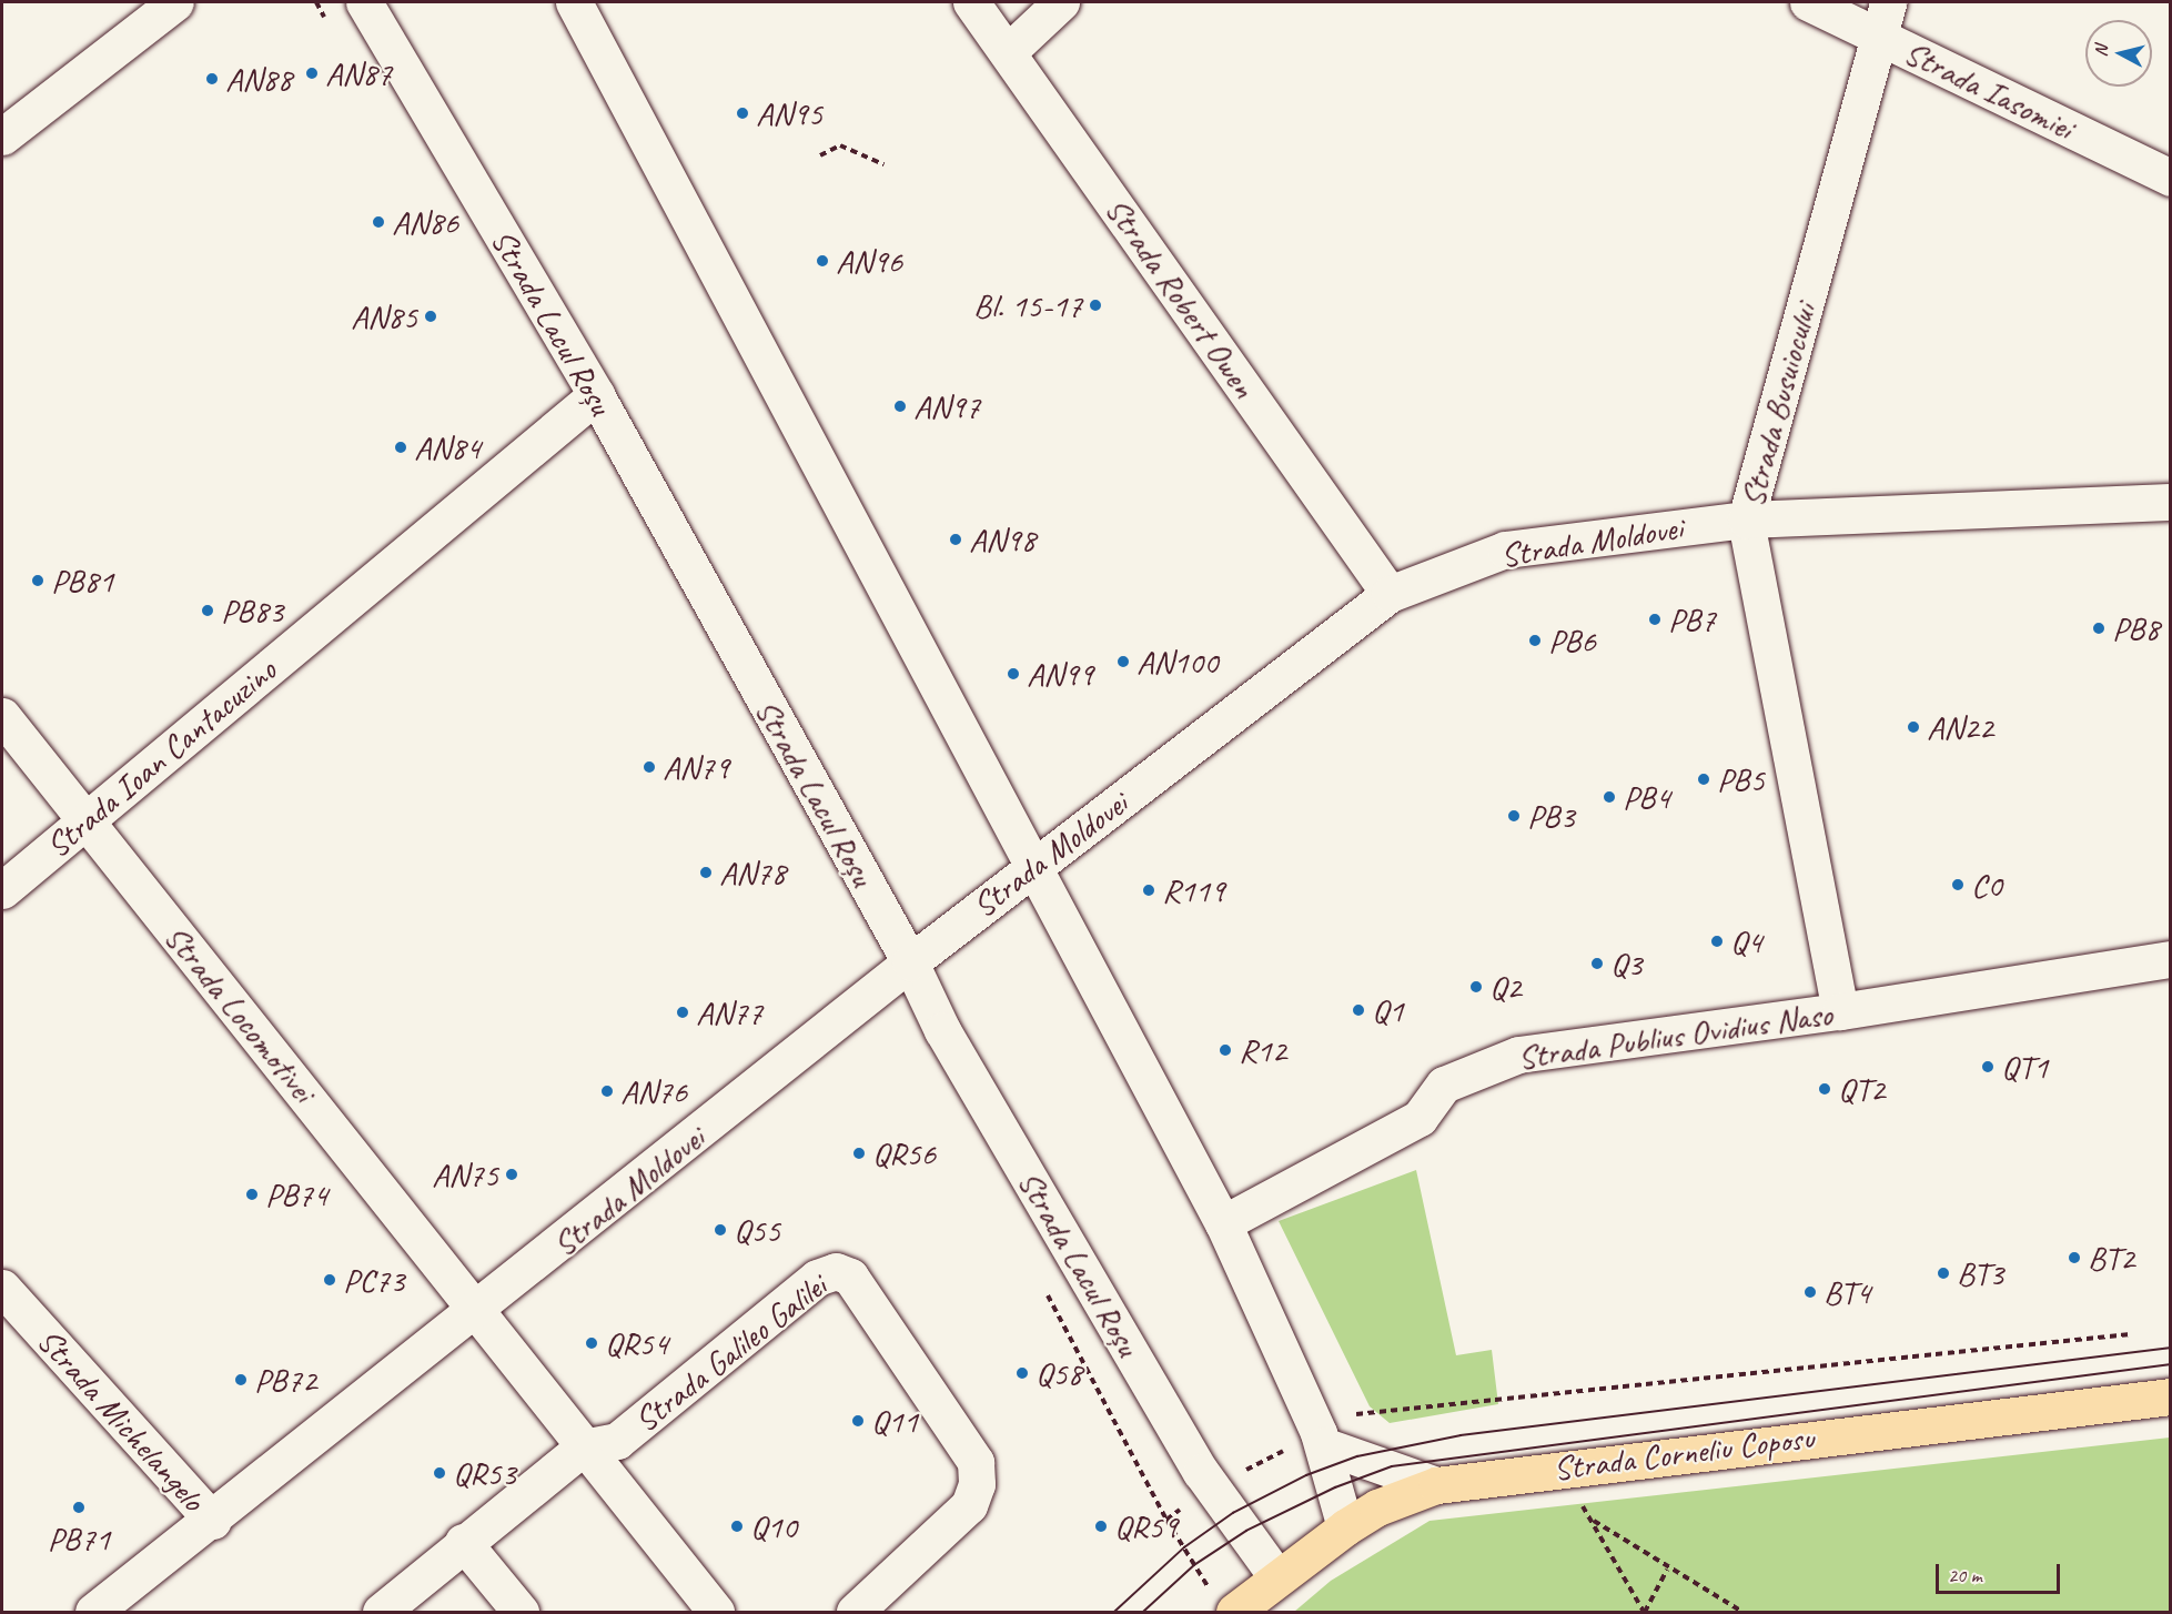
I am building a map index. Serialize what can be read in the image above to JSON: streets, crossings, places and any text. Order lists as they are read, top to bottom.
{
  "streets": {
    "main road": ["Strada Corneliu Coposu"],
    "street": [
      "Strada Iasomiei",
      "Strada Robert Owen",
      "Strada Lacul Roșu",
      "Strada Busuiocului",
      "Strada Moldovei",
      "Strada Ioan Cantacuzino",
      "Strada Locomotivei",
      "Strada Publius Ovidius Naso",
      "Strada Galileo Galilei",
      "Strada Michelangelo"
    ]
  },
  "crossings": [
    ["Strada Iasomiei", "Strada Busuiocului"],
    ["Strada Robert Owen", "Strada Moldovei"],
    ["Strada Lacul Roșu", "Strada Moldovei"],
    ["Strada Lacul Roșu", "Strada Ioan Cantacuzino"],
    ["Strada Lacul Roșu", "Strada Corneliu Coposu"],
    ["Strada Busuiocului", "Strada Moldovei"],
    ["Strada Busuiocului", "Strada Publius Ovidius Naso"],
    ["Strada Moldovei", "Strada Locomotivei"],
    ["Strada Moldovei", "Strada Michelangelo"],
    ["Strada Ioan Cantacuzino", "Strada Locomotivei"]
  ],
  "places": [
    "AN87",
    "AN88",
    "AN95",
    "AN86",
    "AN96",
    "Bl. 15-17",
    "AN85",
    "AN97",
    "AN84",
    "AN98",
    "PB81",
    "PB83",
    "PB7",
    "PB8",
    "PB6",
    "AN100",
    "AN99",
    "AN22",
    "AN79",
    "PB5",
    "PB4",
    "PB3",
    "AN78",
    "C0",
    "R119",
    "Q4",
    "Q3",
    "Q2",
    "Q1",
    "AN77",
    "R12",
    "QT1",
    "QT2",
    "AN76",
    "QR56",
    "AN75",
    "PB74",
    "Q55",
    "BT2",
    "BT3",
    "PC73",
    "BT4",
    "QR54",
    "Q58",
    "PB72",
    "Q11",
    "QR53",
    "PB71",
    "Q10",
    "QR59"
  ],
  "scale_bar": "20 m",
  "north": "left"
}
